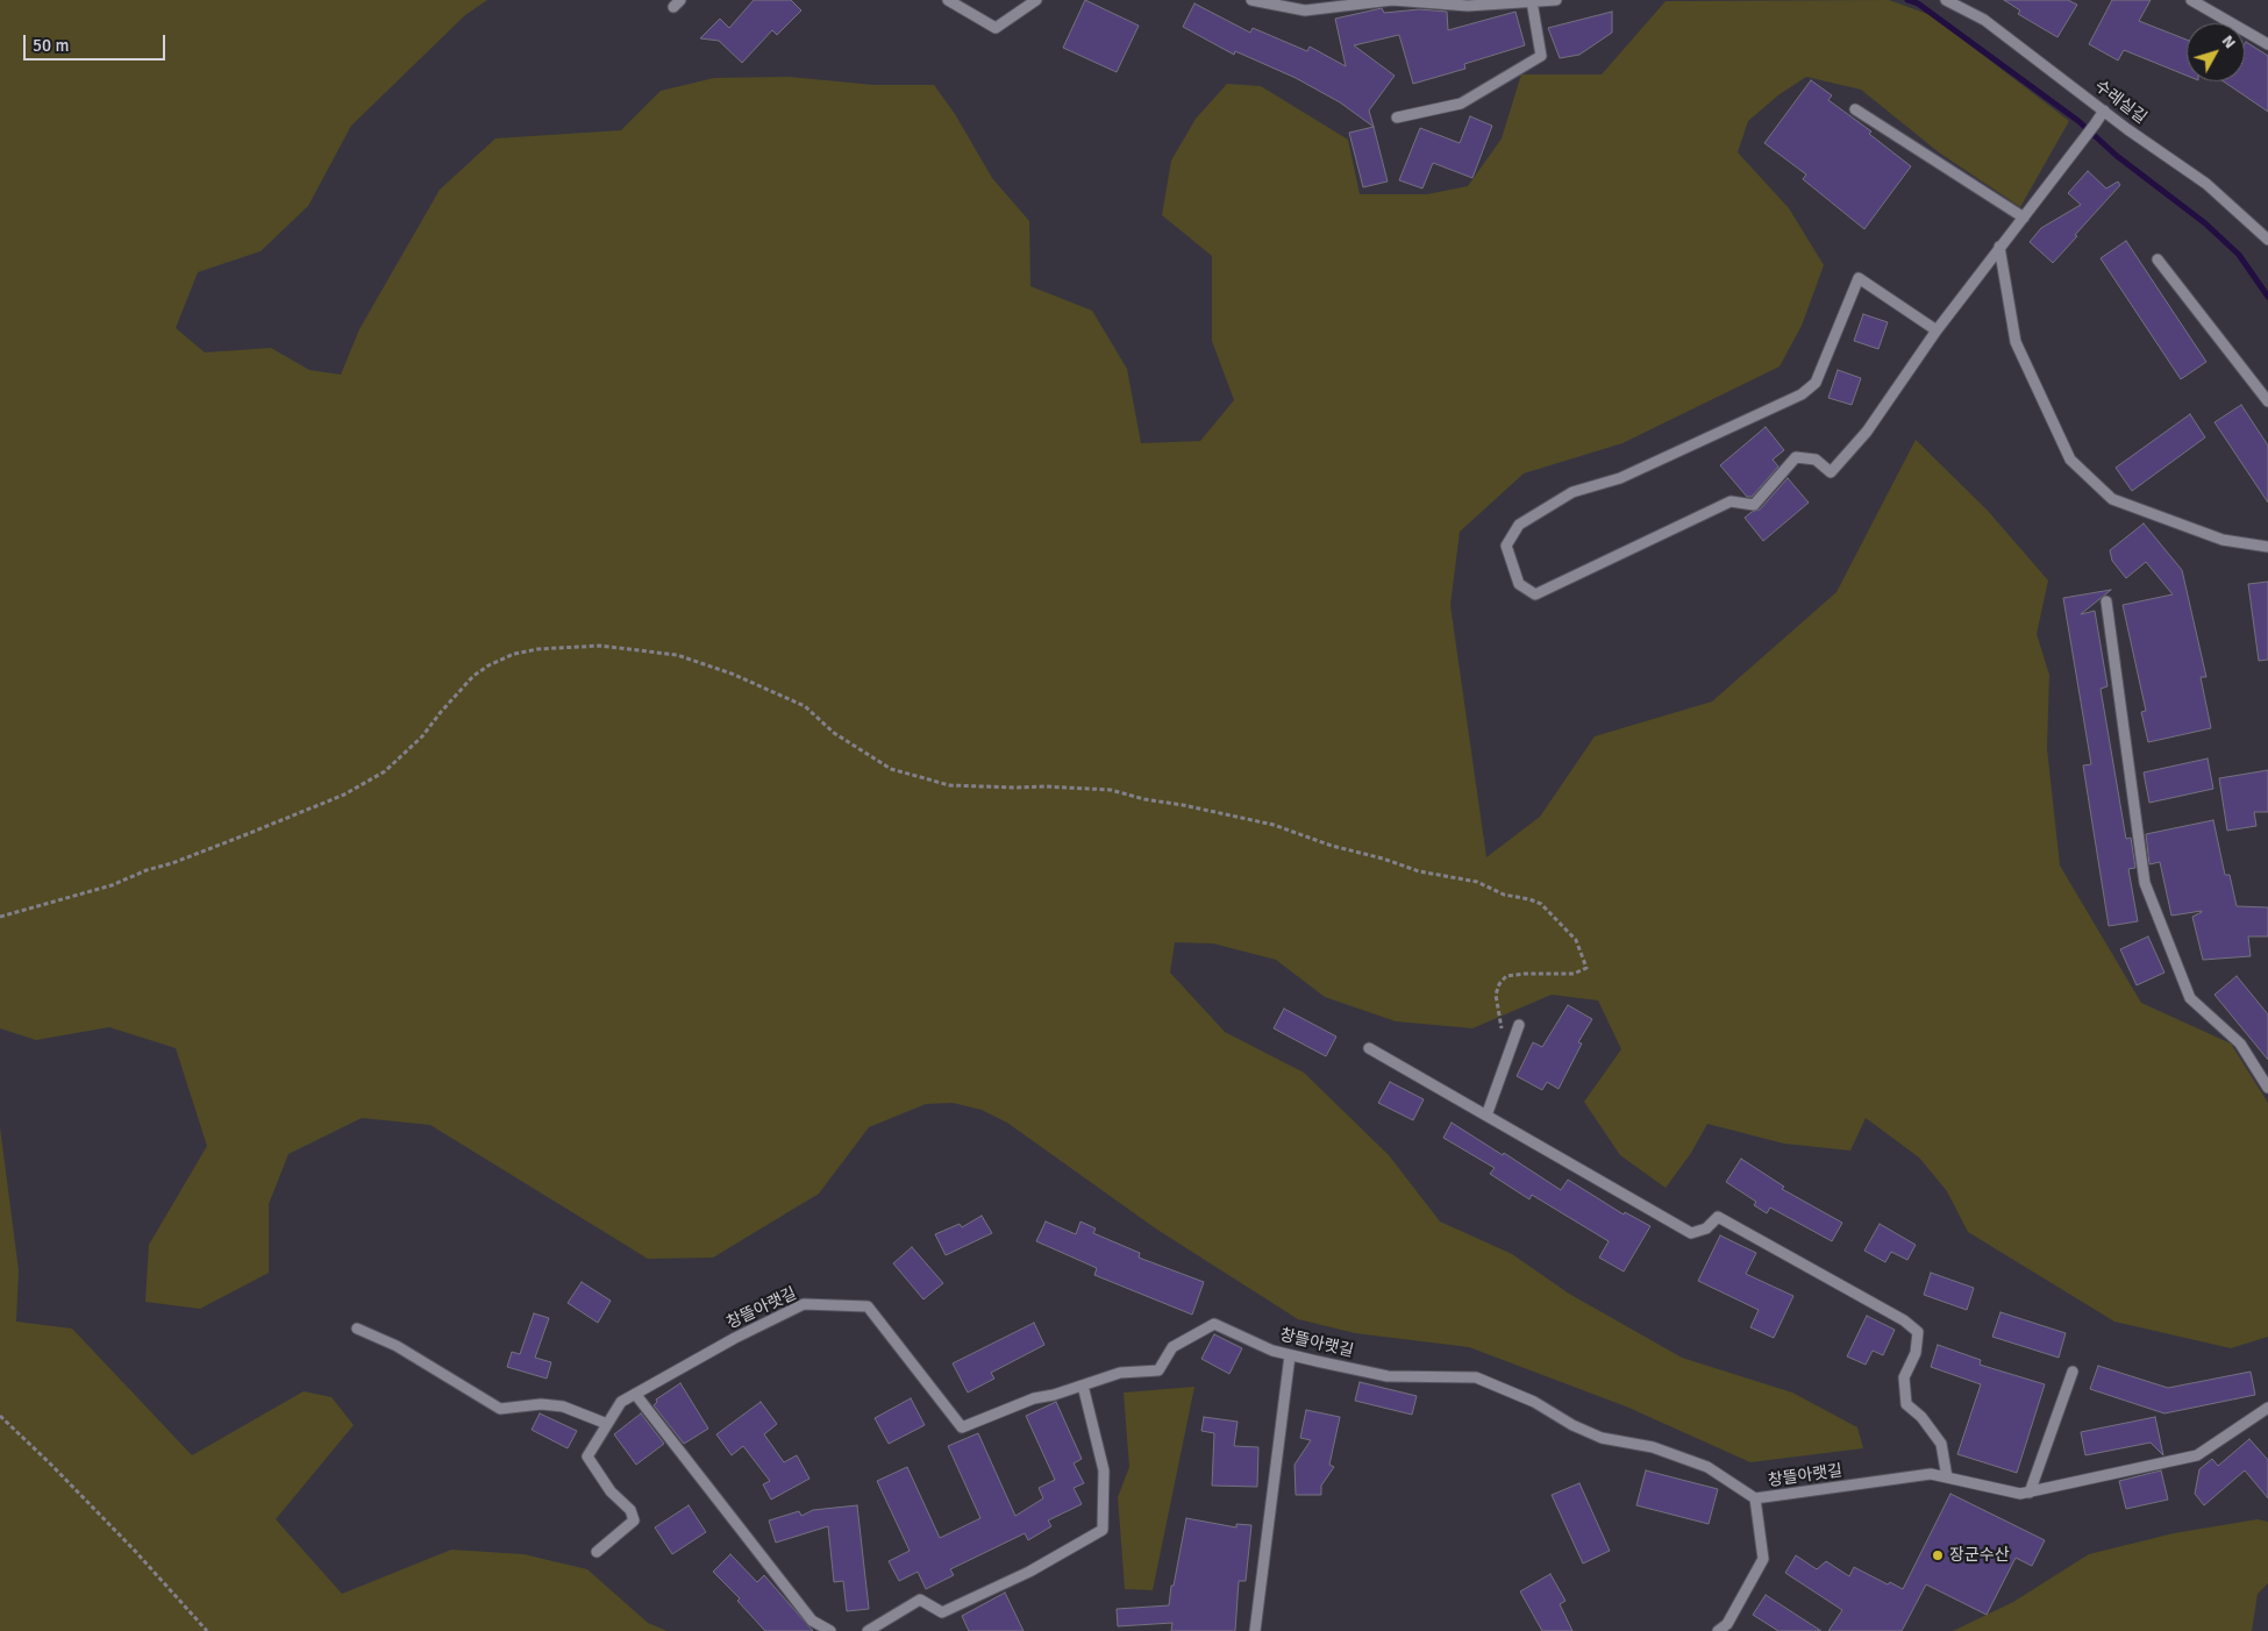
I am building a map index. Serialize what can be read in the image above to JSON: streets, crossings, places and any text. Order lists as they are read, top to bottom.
{
  "streets": {
    "street": ["수레실길", "창뜰아랫길"]
  },
  "places": ["장군수산"],
  "scale_bar": "50 m",
  "north": "top right"
}
